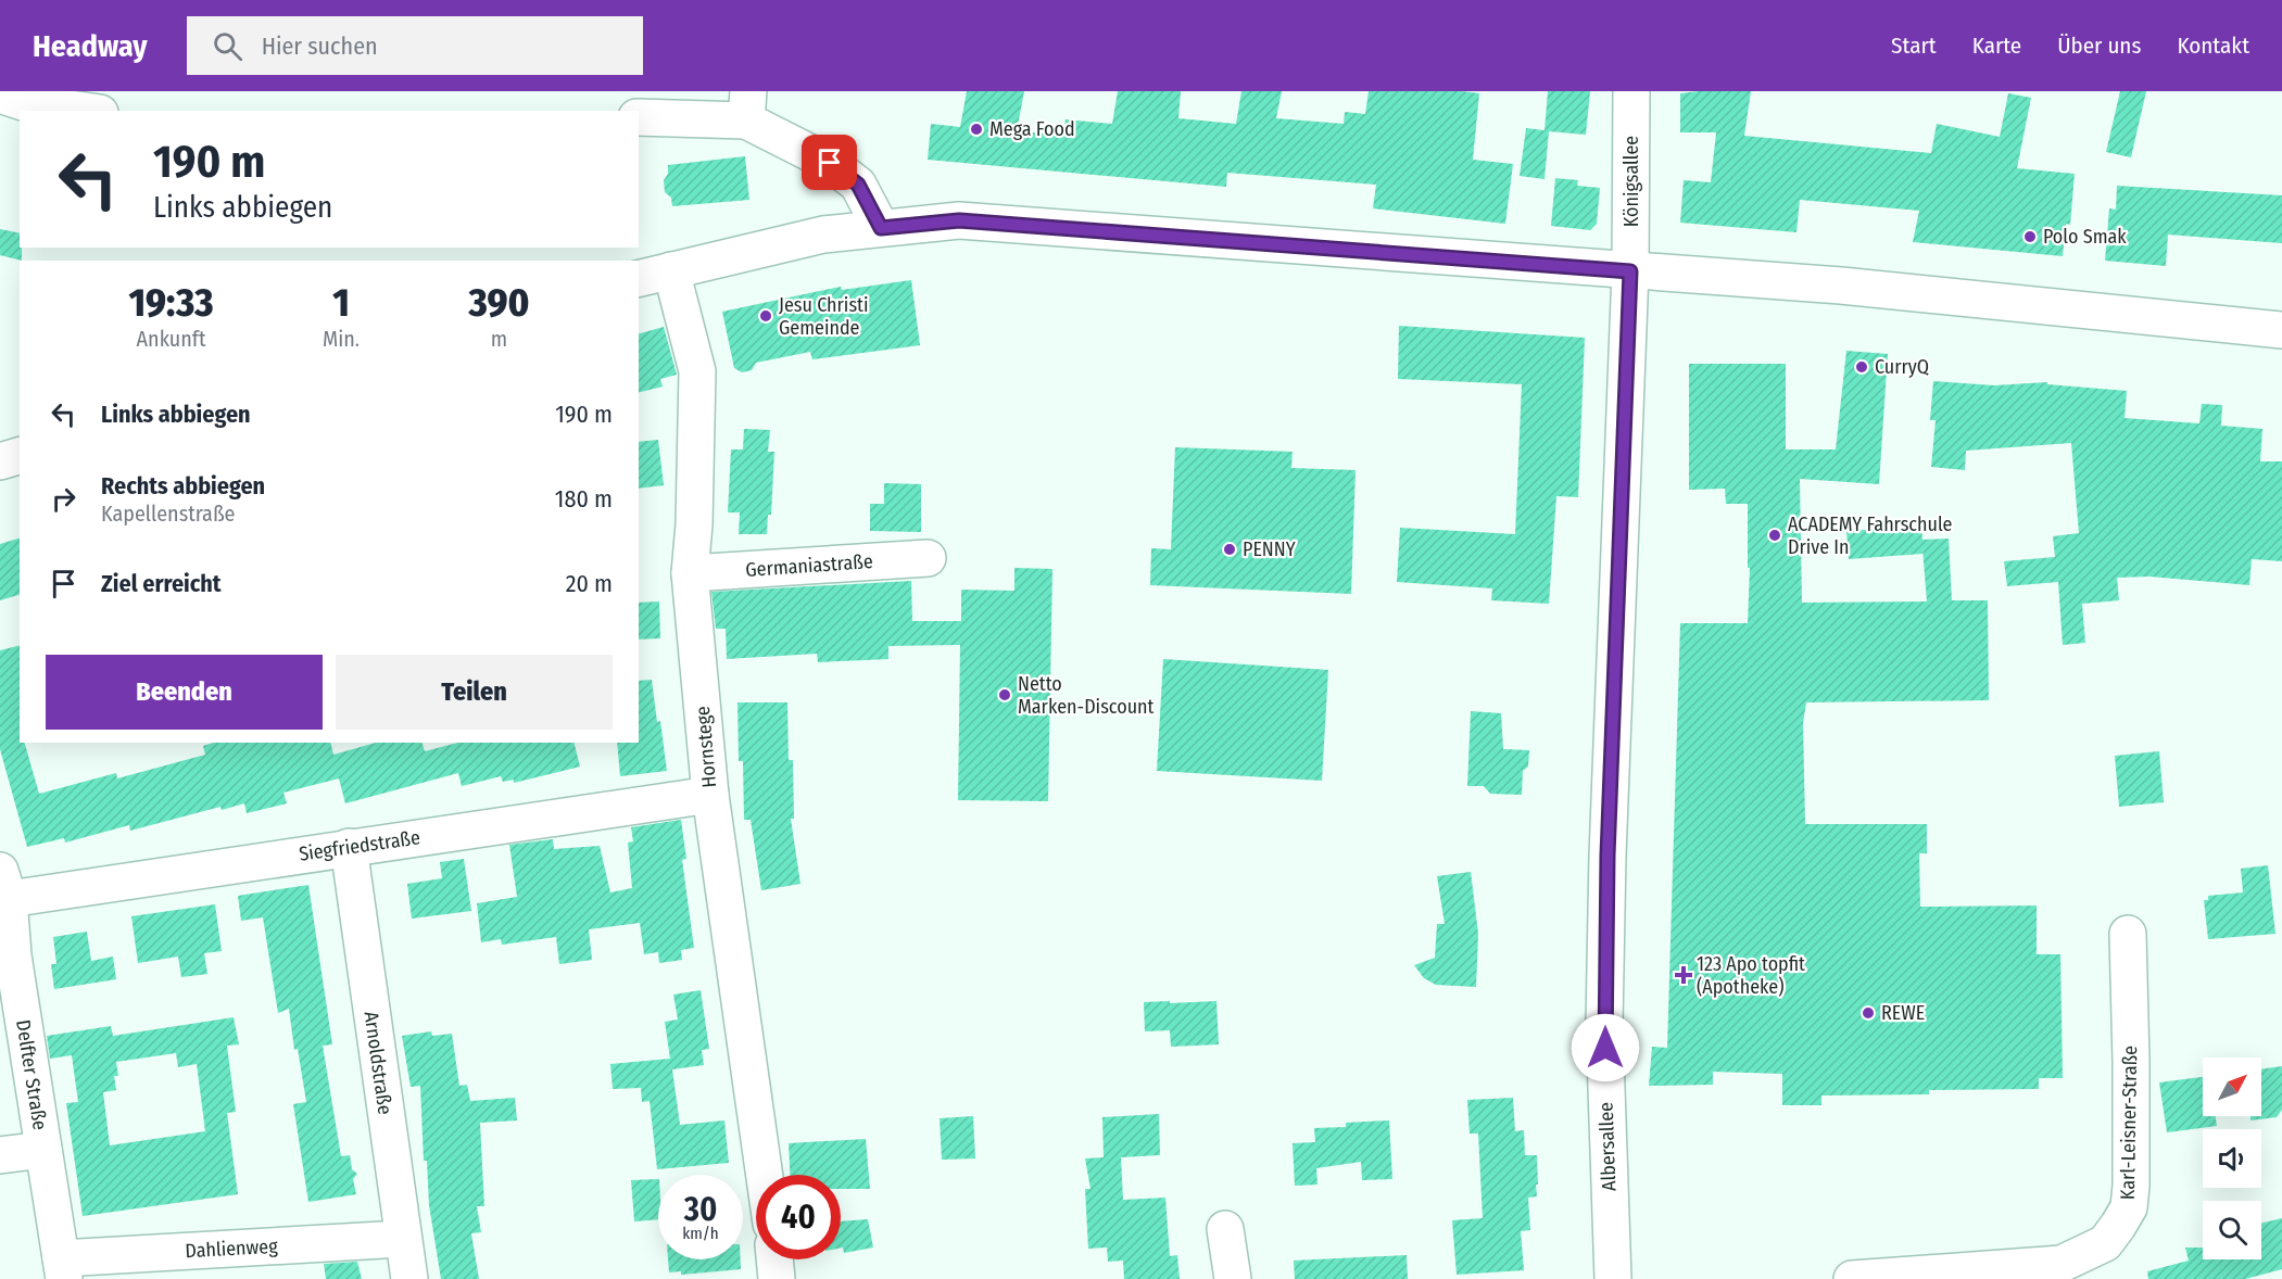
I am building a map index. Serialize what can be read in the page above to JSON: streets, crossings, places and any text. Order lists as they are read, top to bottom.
{
  "streets": {
    "street": [
      "Königsallee",
      "Germaniastraße",
      "Hornstege",
      "Siegfriedstraße",
      "Arnoldstraße",
      "Delfter Straße",
      "Karl-Leisner-Straße",
      "Albersallee",
      "Dahlienweg"
    ]
  },
  "crossings": [
    ["Königsallee", "Albersallee"],
    ["Germaniastraße", "Hornstege"],
    ["Hornstege", "Siegfriedstraße"],
    ["Siegfriedstraße", "Arnoldstraße"],
    ["Siegfriedstraße", "Delfter Straße"],
    ["Arnoldstraße", "Dahlienweg"],
    ["Delfter Straße", "Dahlienweg"]
  ],
  "places": {
    "other": [
      "Mega Food",
      "Polo Smak",
      "Jesu Christi Gemeinde",
      "CurryQ",
      "ACADEMY Fahrschule Drive In",
      "PENNY",
      "Netto Marken-Discount",
      "REWE"
    ],
    "health": ["123 Apo topfit (Apotheke)"]
  },
  "north": "top right",
  "page": {
    "header": "Headway",
    "search": "Hier suchen",
    "nav": [
      "Start",
      "Karte",
      "Über uns",
      "Kontakt"
    ],
    "turn": ["190 m", "Links abbiegen"],
    "eta": [
      "19:33",
      "Ankunft",
      "1",
      "Min.",
      "390",
      "m"
    ],
    "list": [
      {
        "name": "Links abbiegen",
        "value": "190 m"
      },
      {
        "name": "Rechts abbiegen",
        "note": "Kapellenstraße",
        "value": "180 m"
      },
      {
        "name": "Ziel erreicht",
        "value": "20 m"
      }
    ],
    "buttons": ["Beenden", "Teilen"],
    "speed": "30 km/h",
    "limit": "40"
  }
}
